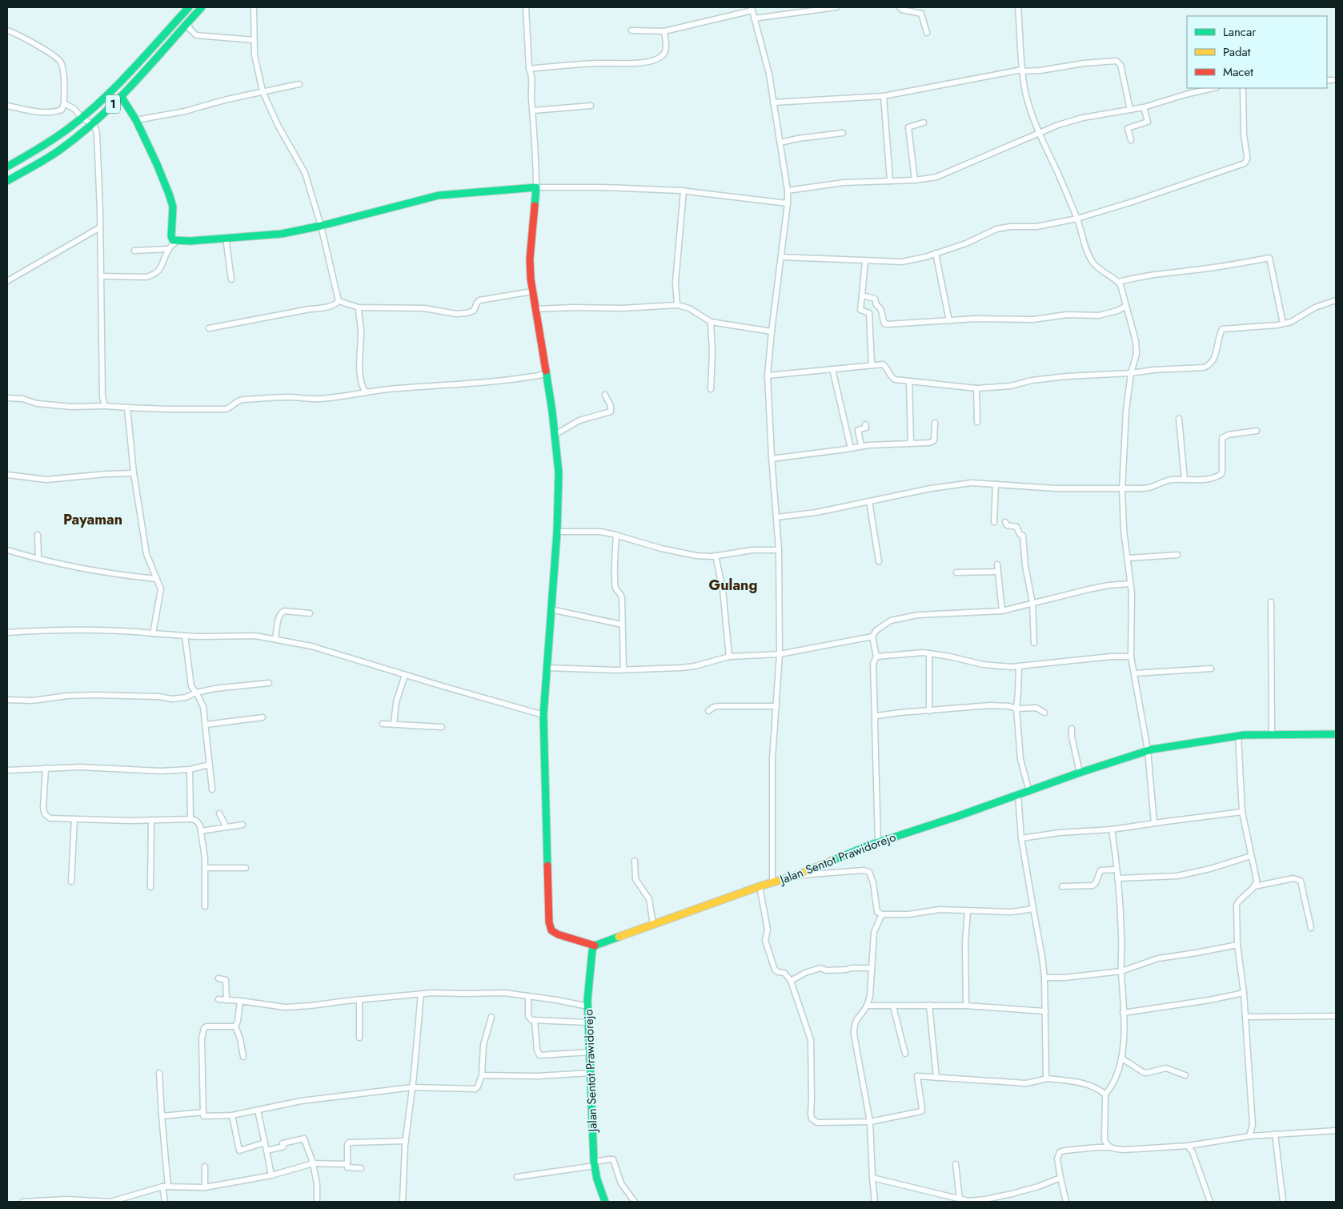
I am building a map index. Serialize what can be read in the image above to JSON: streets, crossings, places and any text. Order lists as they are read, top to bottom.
{
  "streets": {
    "main road": ["1", "Jalan Sentot Prawidorejo"]
  },
  "districts": ["Payaman", "Gulang"],
  "legend": ["Lancar", "Padat", "Macet"]
}
